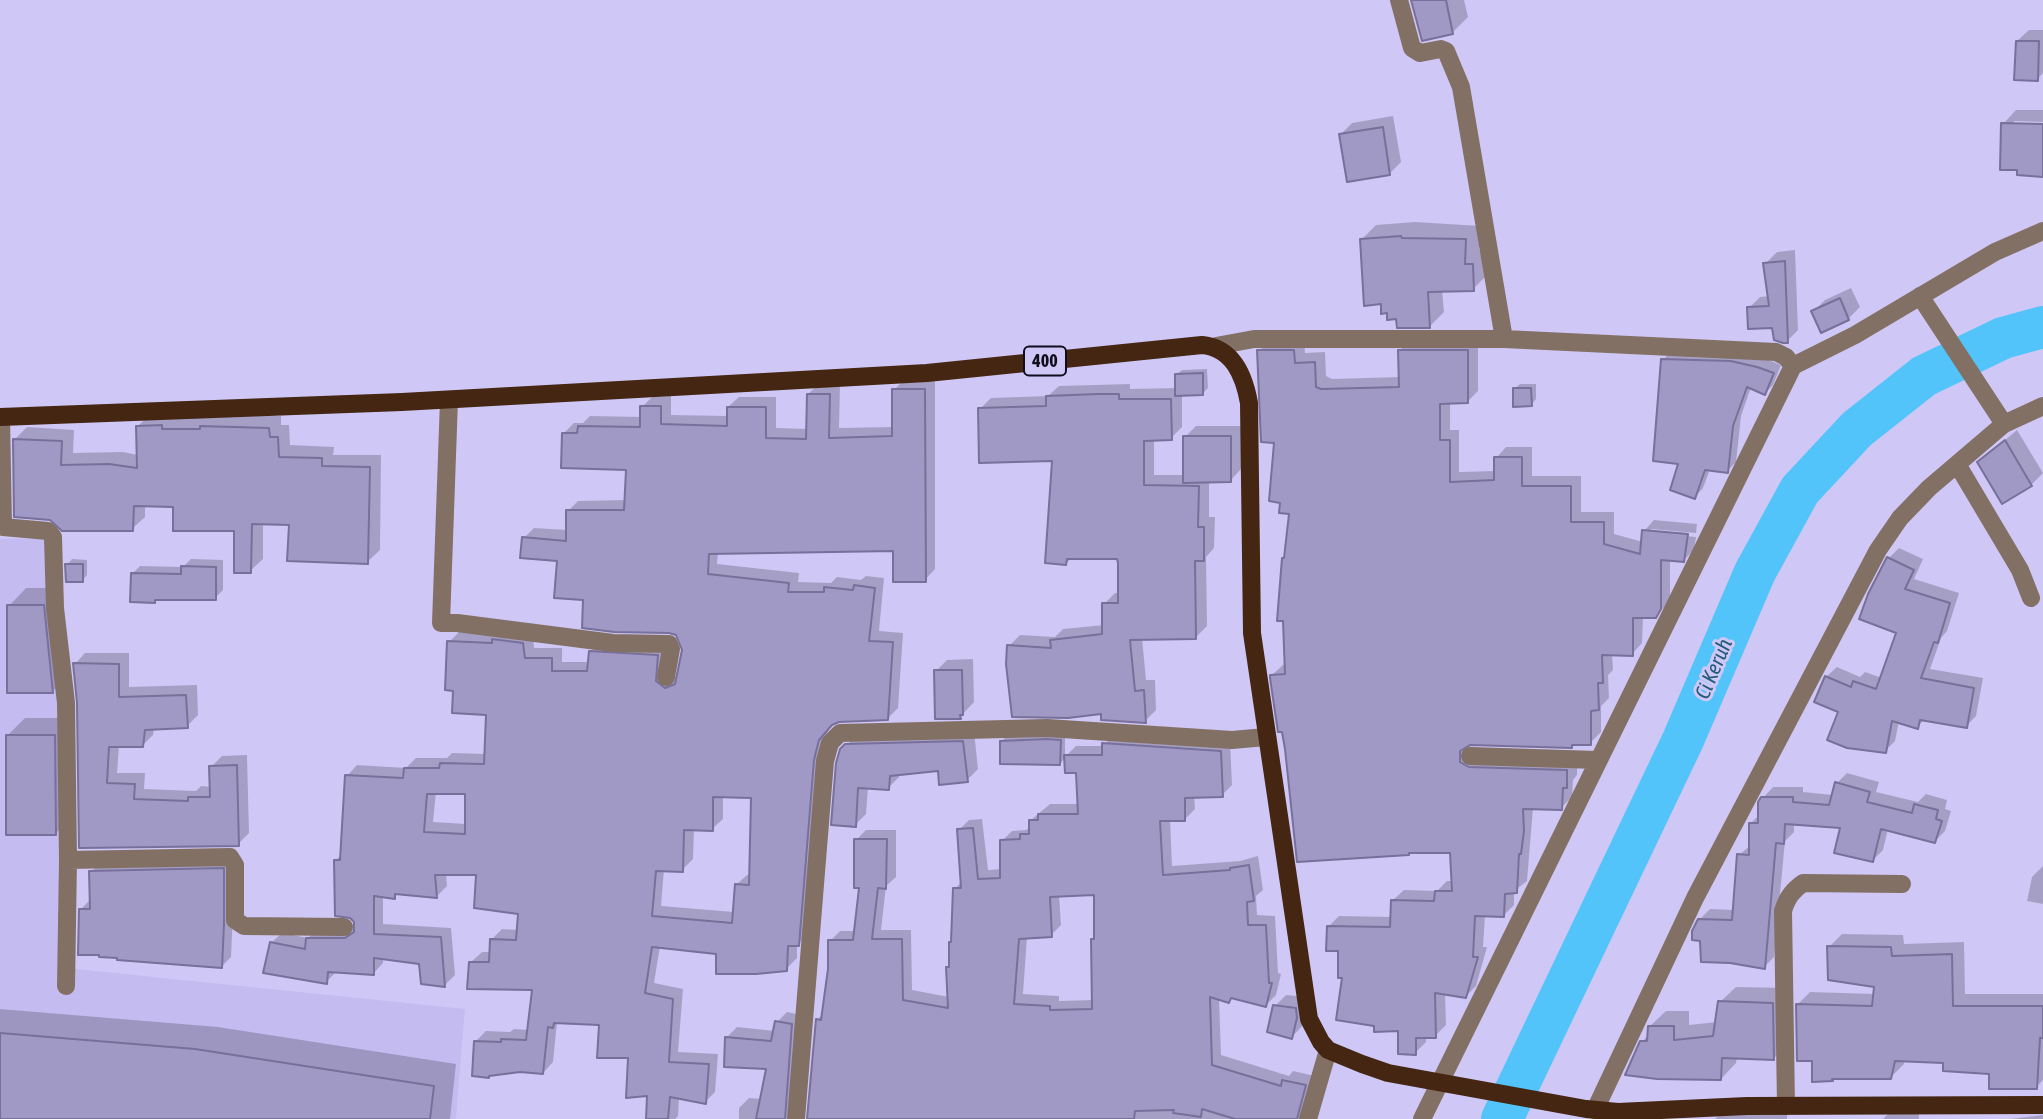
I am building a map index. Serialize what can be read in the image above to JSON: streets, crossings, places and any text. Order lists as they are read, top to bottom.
{
  "streets": {
    "main road": ["400"]
  },
  "water": ["Ci Keruh"]
}
